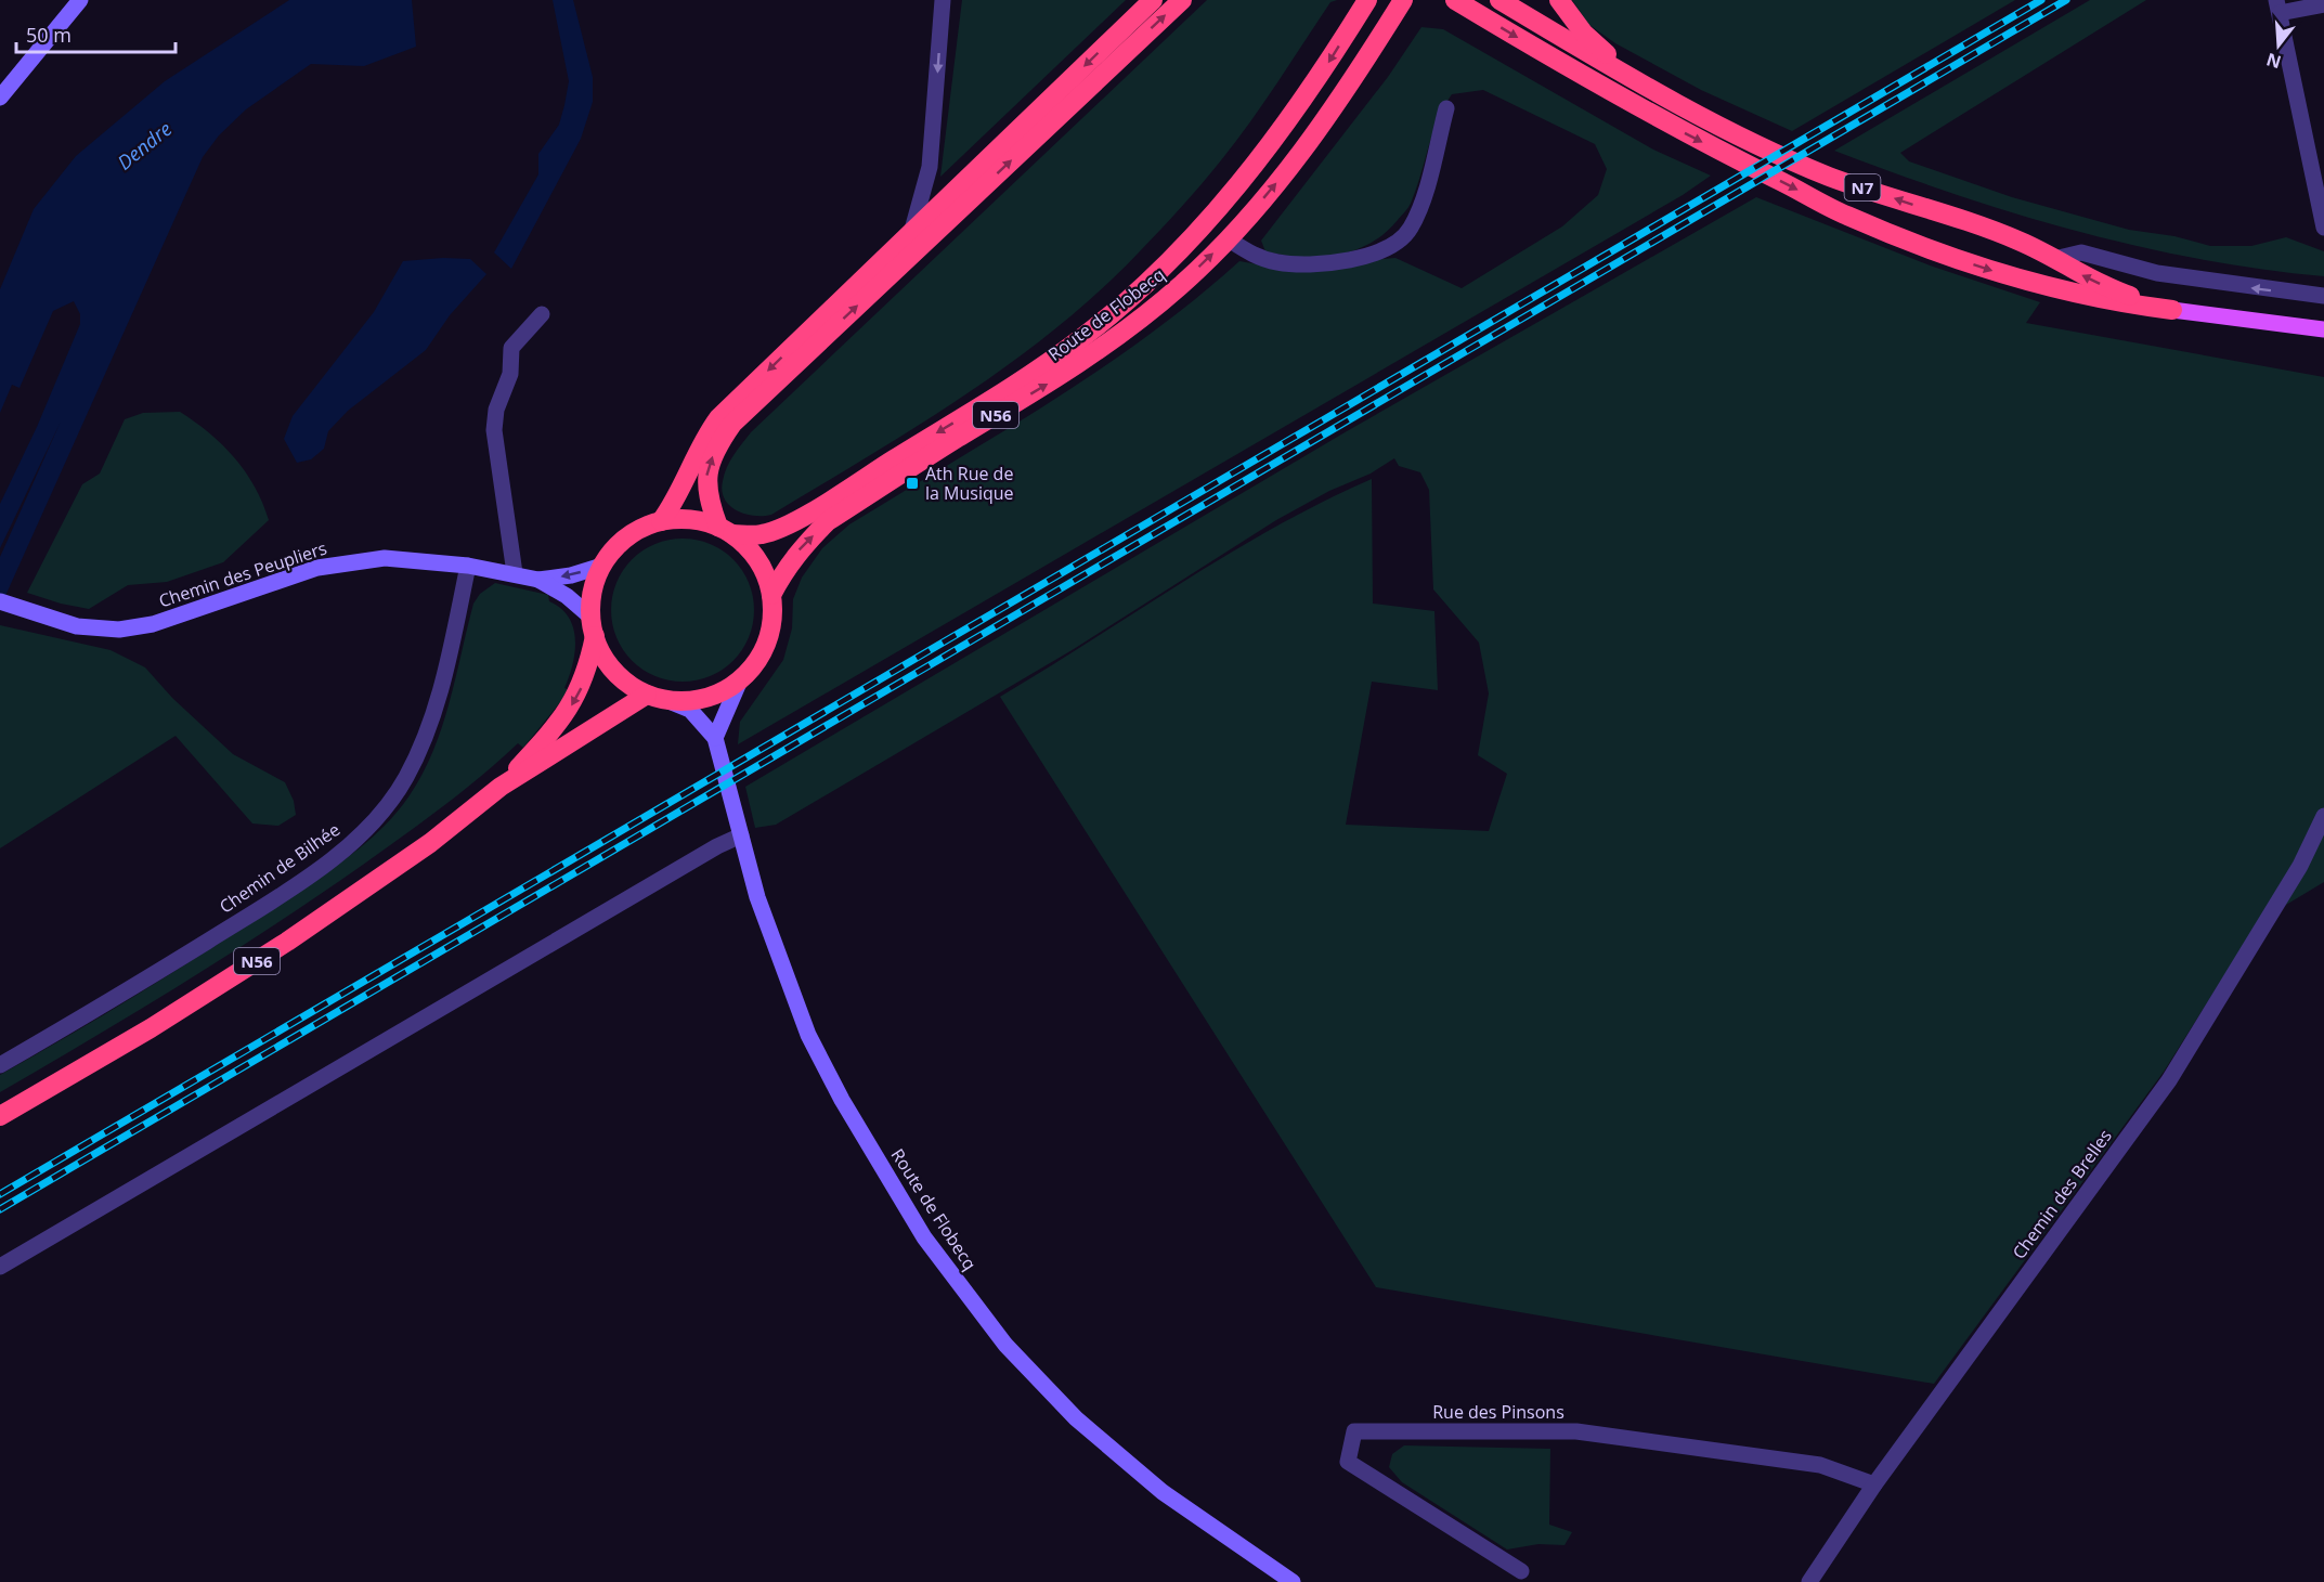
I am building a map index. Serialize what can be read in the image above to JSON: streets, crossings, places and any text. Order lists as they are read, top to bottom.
{
  "streets": {
    "highway": ["N7", "Route de Flobecq", "N56"],
    "street": [
      "Chemin des Peupliers",
      "Chemin de Bilhée",
      "Chemin des Brelles",
      "Rue des Pinsons"
    ]
  },
  "crossings": [
    ["Route de Flobecq", "N56"],
    ["Route de Flobecq", "Chemin des Peupliers"],
    ["N56", "Chemin des Peupliers"],
    ["Chemin des Peupliers", "Chemin de Bilhée"],
    ["Chemin des Brelles", "Rue des Pinsons"]
  ],
  "water": ["Dendre"],
  "places": {
    "transit": ["Ath Rue de la Musique"]
  },
  "scale_bar": "50 m",
  "north": "bottom"
}
